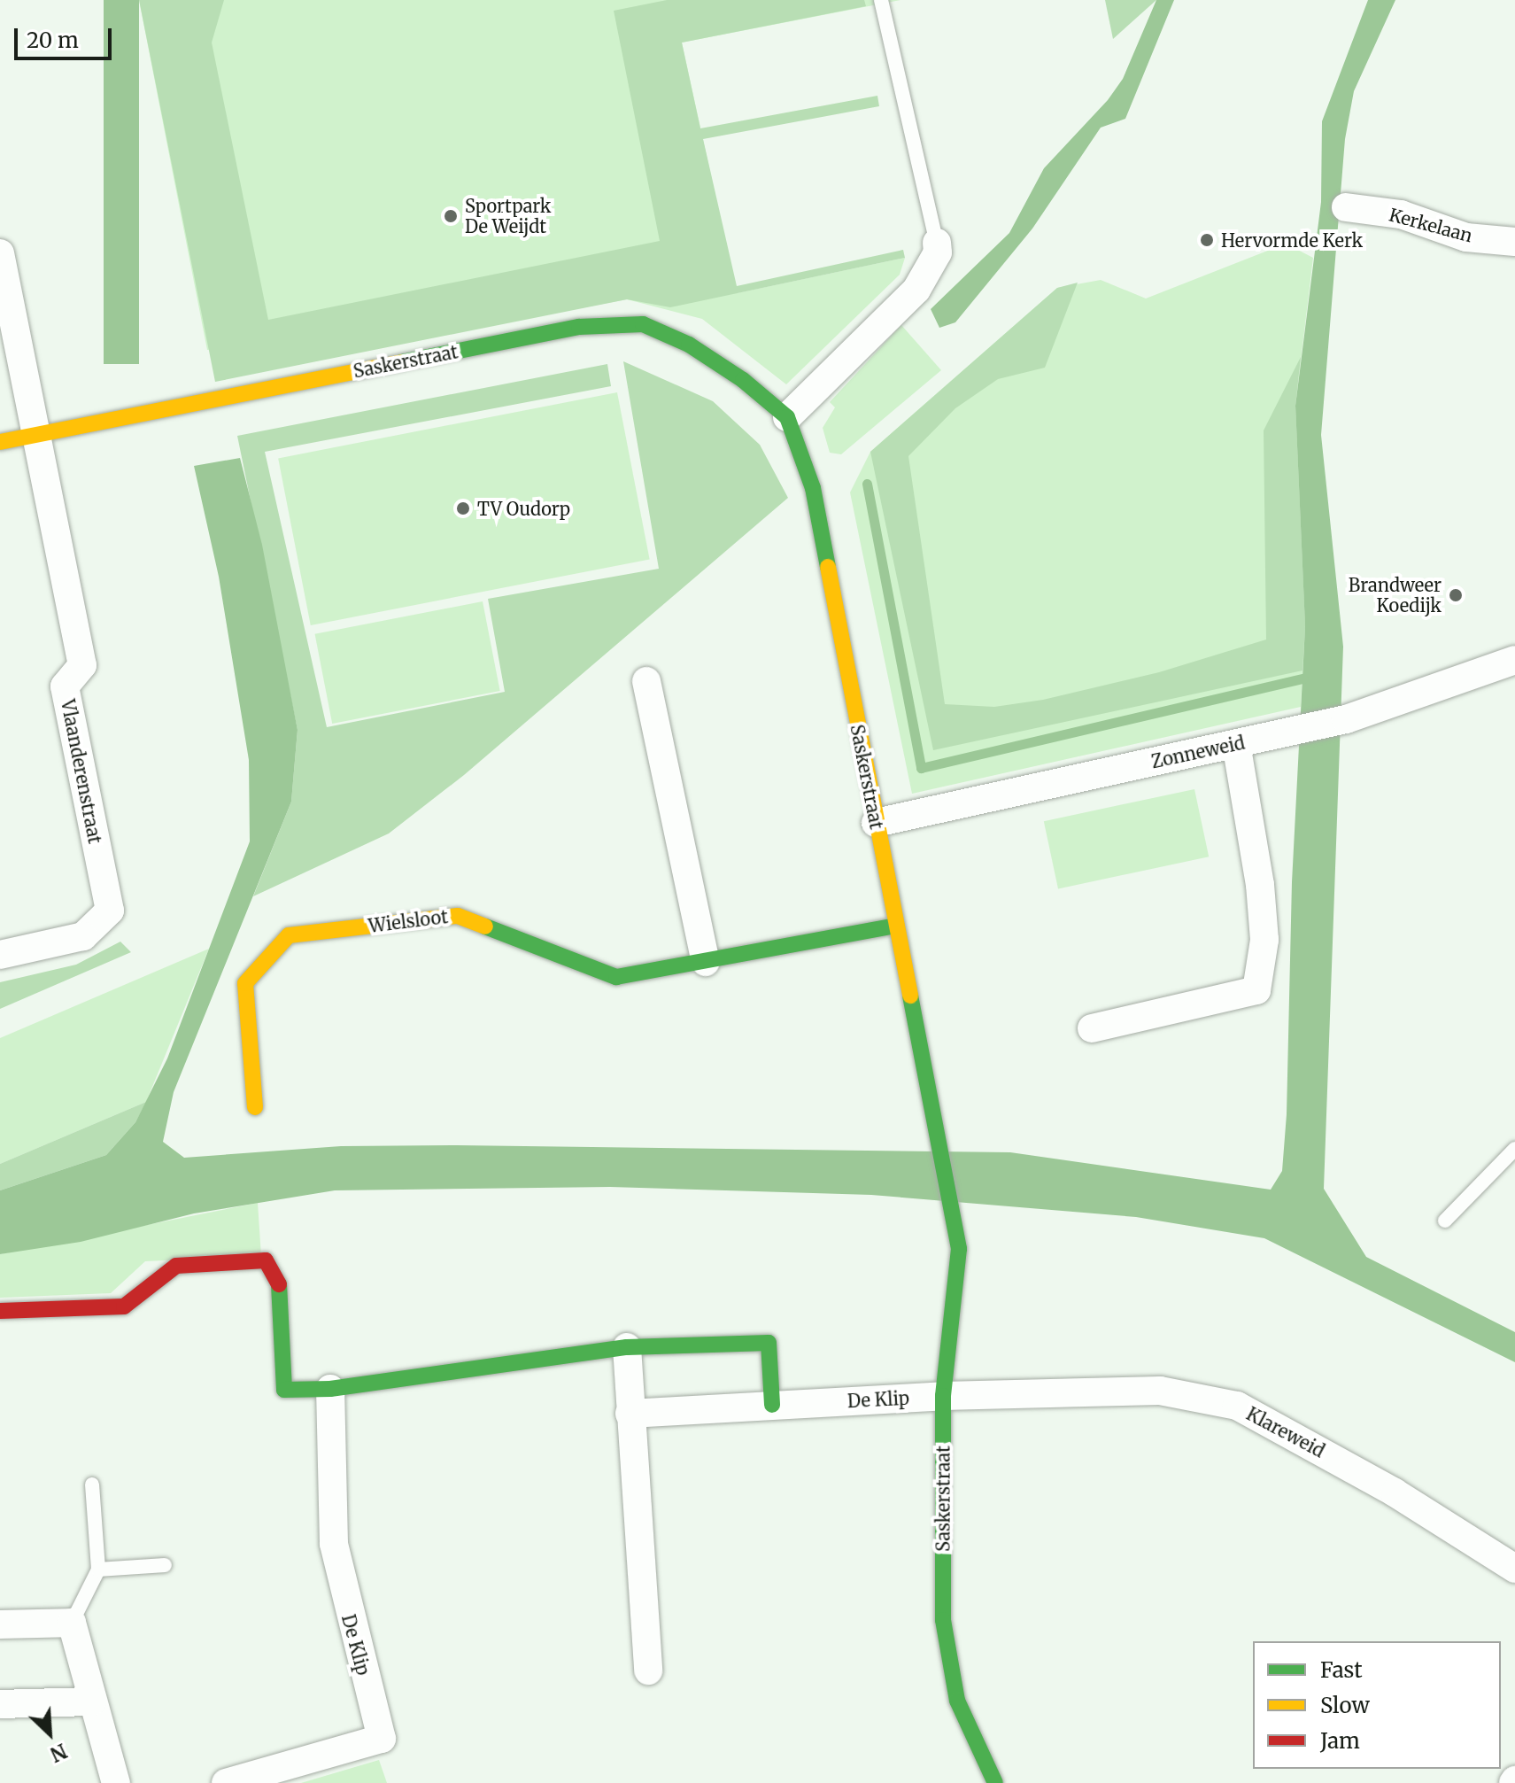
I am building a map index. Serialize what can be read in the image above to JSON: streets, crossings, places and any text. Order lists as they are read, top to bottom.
{
  "streets": {
    "street": [
      "Kerkelaan",
      "Saskerstraat",
      "Zonneweid",
      "Vlaanderenstraat",
      "Wielsloot",
      "De Klip",
      "Klareweid"
    ]
  },
  "crossings": [
    ["Saskerstraat", "Zonneweid"],
    ["Saskerstraat", "Vlaanderenstraat"],
    ["Saskerstraat", "Wielsloot"],
    ["Saskerstraat", "De Klip"],
    ["Saskerstraat", "Klareweid"],
    ["De Klip", "Klareweid"]
  ],
  "places": [
    "Sportpark De Weijdt",
    "Hervormde Kerk",
    "TV Oudorp",
    "Brandweer Koedijk"
  ],
  "legend": ["Fast", "Slow", "Jam"],
  "scale_bar": "20 m",
  "north": "bottom right"
}
